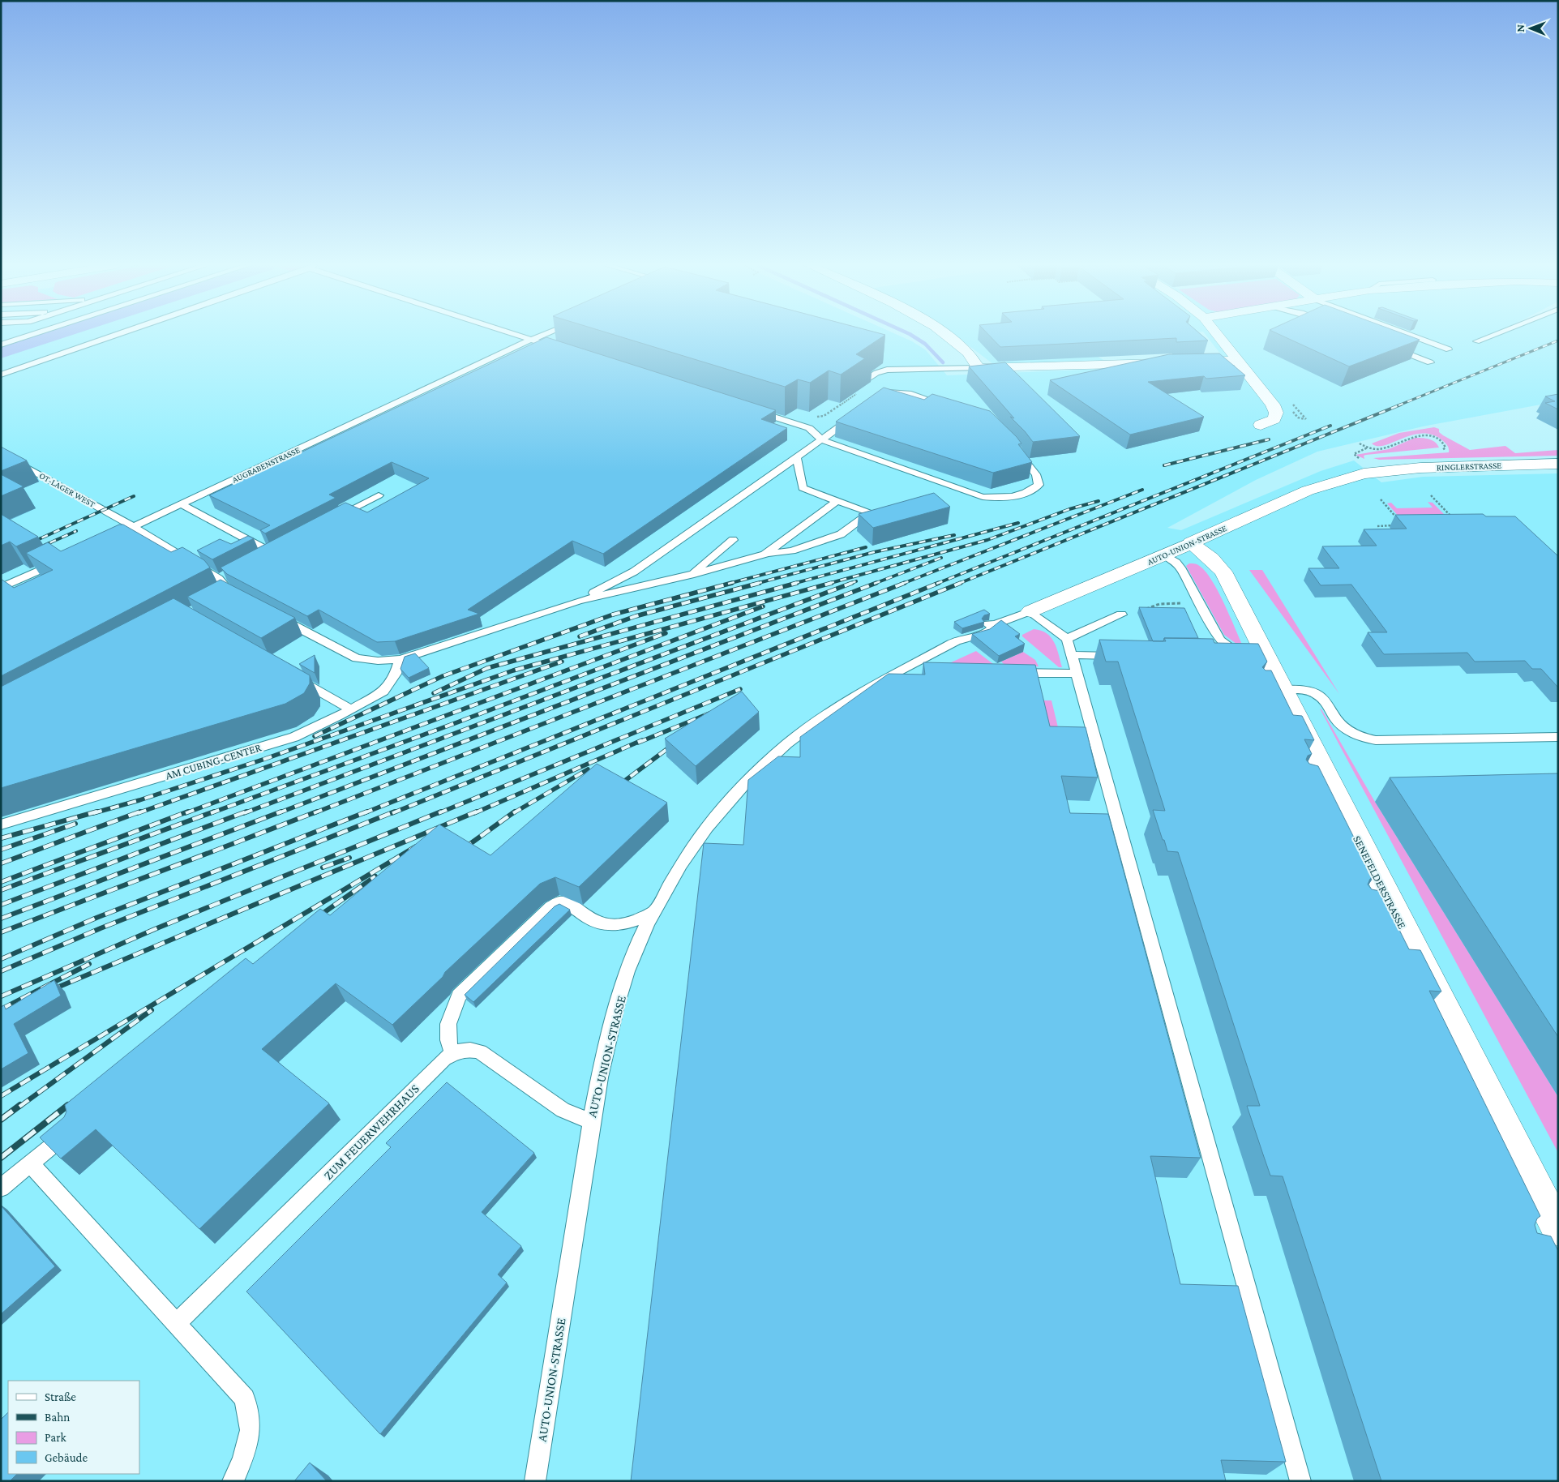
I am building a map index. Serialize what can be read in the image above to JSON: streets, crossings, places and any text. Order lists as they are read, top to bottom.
{
  "streets": {
    "street": ["RINGLERSTRASSE", "AUTO-UNION-STRASSE", "SENEFELDERSTRASSE"],
    "lane": [
      "AUGRABENSTRASSE",
      "OT-LAGER WEST",
      "AM CUBING-CENTER",
      "ZUM FEUERWEHRHAUS"
    ]
  },
  "crossings": [
    ["AUGRABENSTRASSE", "OT-LAGER WEST"],
    ["RINGLERSTRASSE", "AUTO-UNION-STRASSE"],
    ["AUTO-UNION-STRASSE", "SENEFELDERSTRASSE"],
    ["AUTO-UNION-STRASSE", "ZUM FEUERWEHRHAUS"]
  ],
  "legend": [
    "Straße",
    "Bahn",
    "Park",
    "Gebäude"
  ],
  "north": "left"
}
